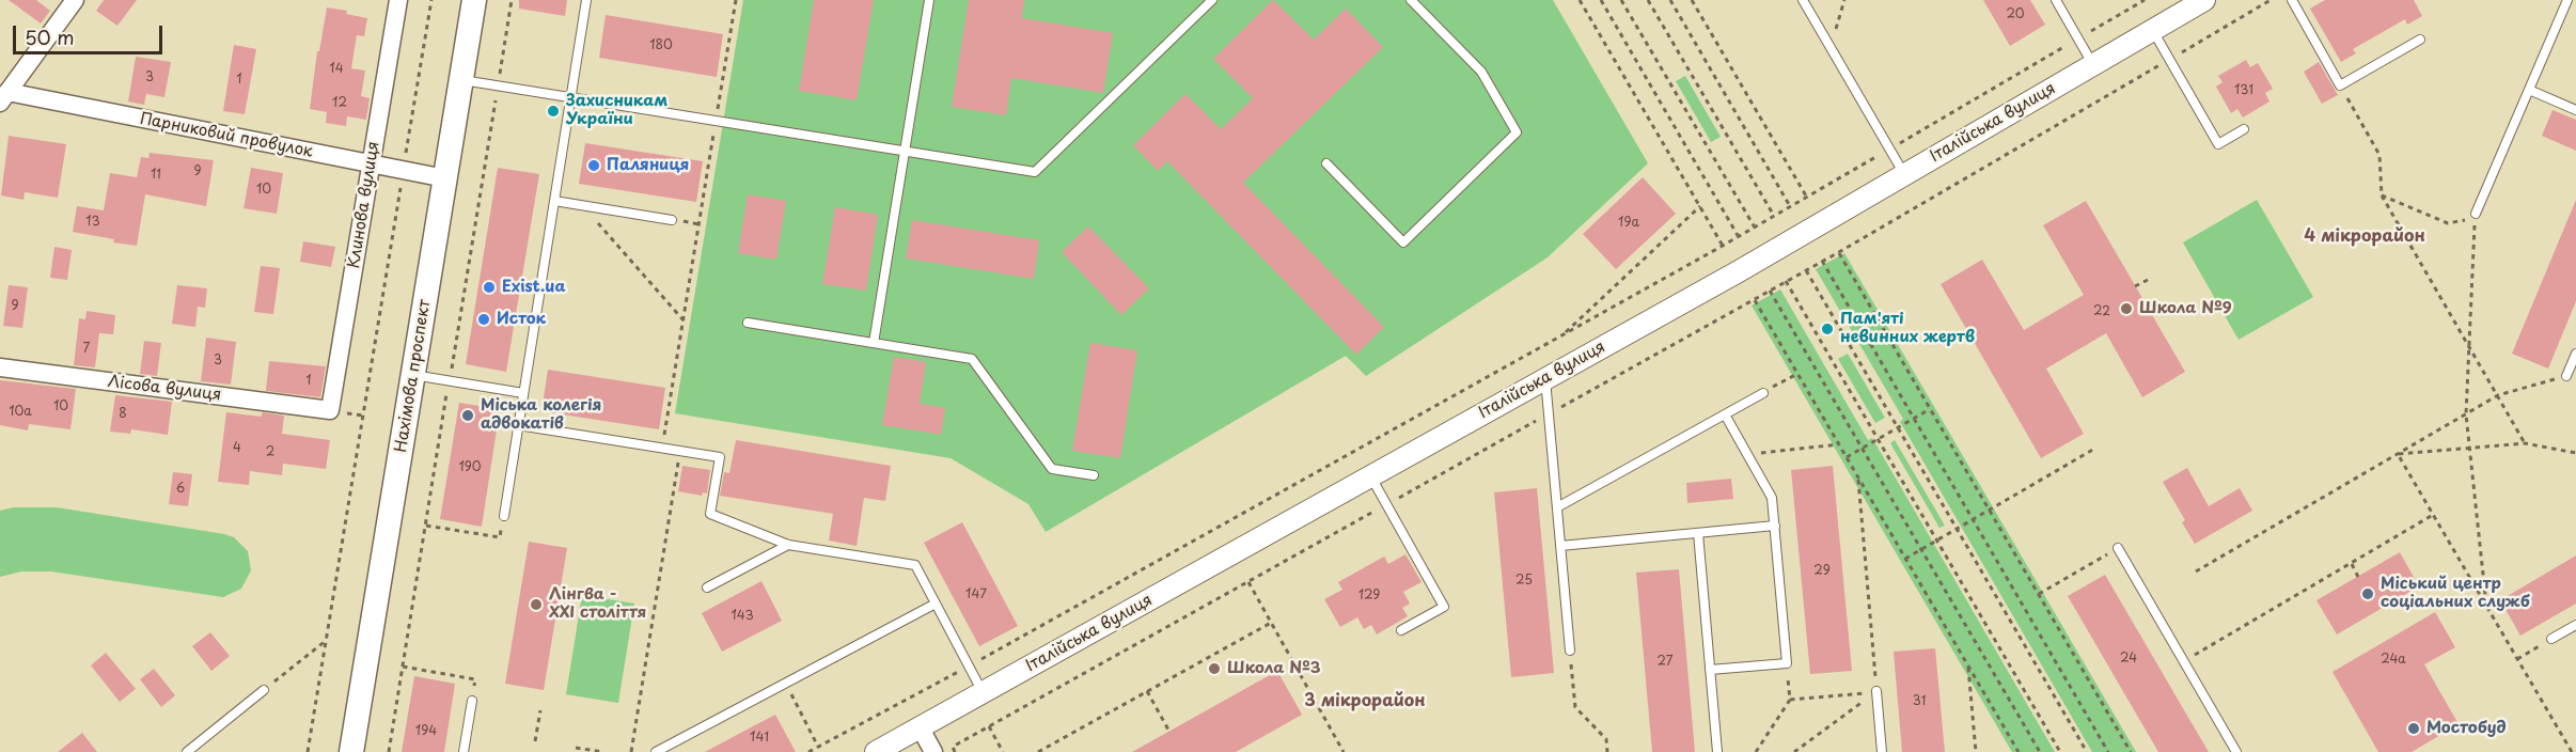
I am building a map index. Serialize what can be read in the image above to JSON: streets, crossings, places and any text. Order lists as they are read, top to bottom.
{
  "streets": {
    "main road": ["Нахімова проспект"],
    "street": [
      "Італійська вулиця",
      "Парниковий провулок",
      "Клинова вулиця",
      "Лісова вулиця"
    ]
  },
  "crossings": [
    ["Парниковий провулок", "Клинова вулиця"],
    ["Парниковий провулок", "Нахімова проспект"],
    ["Клинова вулиця", "Лісова вулиця"]
  ],
  "districts": ["4 мікрорайон", "3 мікрорайон"],
  "places": [
    "Захисникам України",
    "Паляниця",
    "Exist.ua",
    "Школа №9",
    "Исток",
    "Пам'яті невинних жертв",
    "Міська колегія адвокатів",
    "Міський центр соціальних служб",
    "Лінгва - XXI століття",
    "Школа №3",
    "Мостобуд"
  ],
  "house_numbers": [
    "20",
    "180",
    "14",
    "3",
    "1",
    "131",
    "12",
    "9",
    "11",
    "10",
    "13",
    "19а",
    "9",
    "22",
    "7",
    "3",
    "1",
    "10",
    "10а",
    "8",
    "4",
    "2",
    "190",
    "6",
    "29",
    "25",
    "147",
    "129",
    "143",
    "24",
    "24а",
    "27",
    "31",
    "194",
    "141"
  ],
  "scale_bar": "50 m"
}
